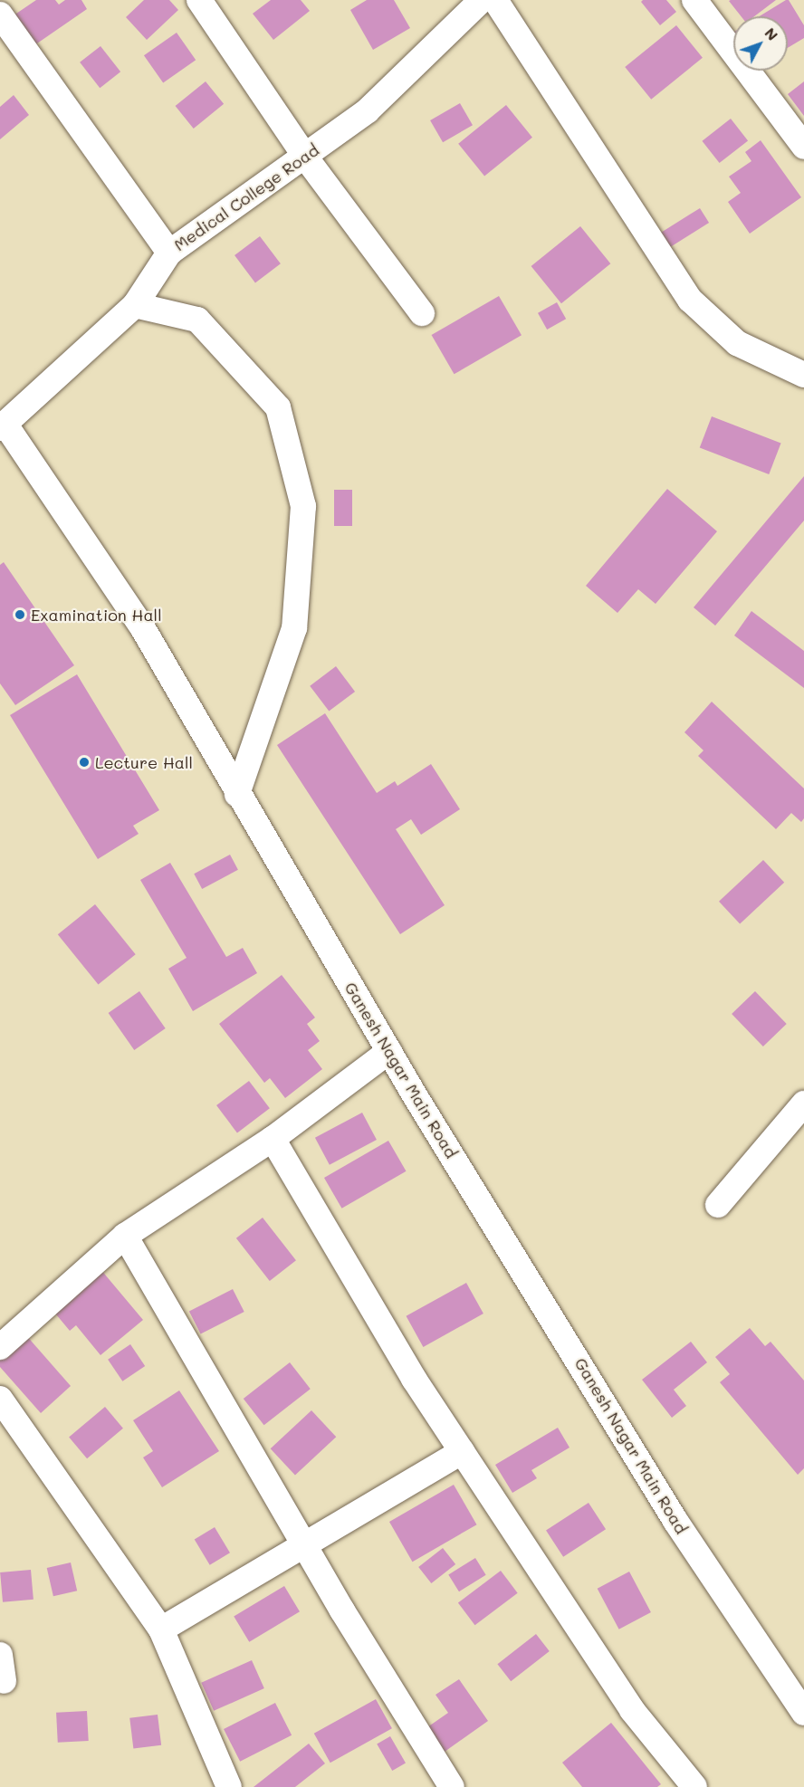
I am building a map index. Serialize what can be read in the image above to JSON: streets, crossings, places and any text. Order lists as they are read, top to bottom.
{
  "streets": {
    "street": ["Medical College Road", "Ganesh Nagar Main Road"]
  },
  "crossings": [
    ["Medical College Road", "Ganesh Nagar Main Road"]
  ],
  "places": ["Examination Hall", "Lecture Hall"],
  "north": "top right"
}
